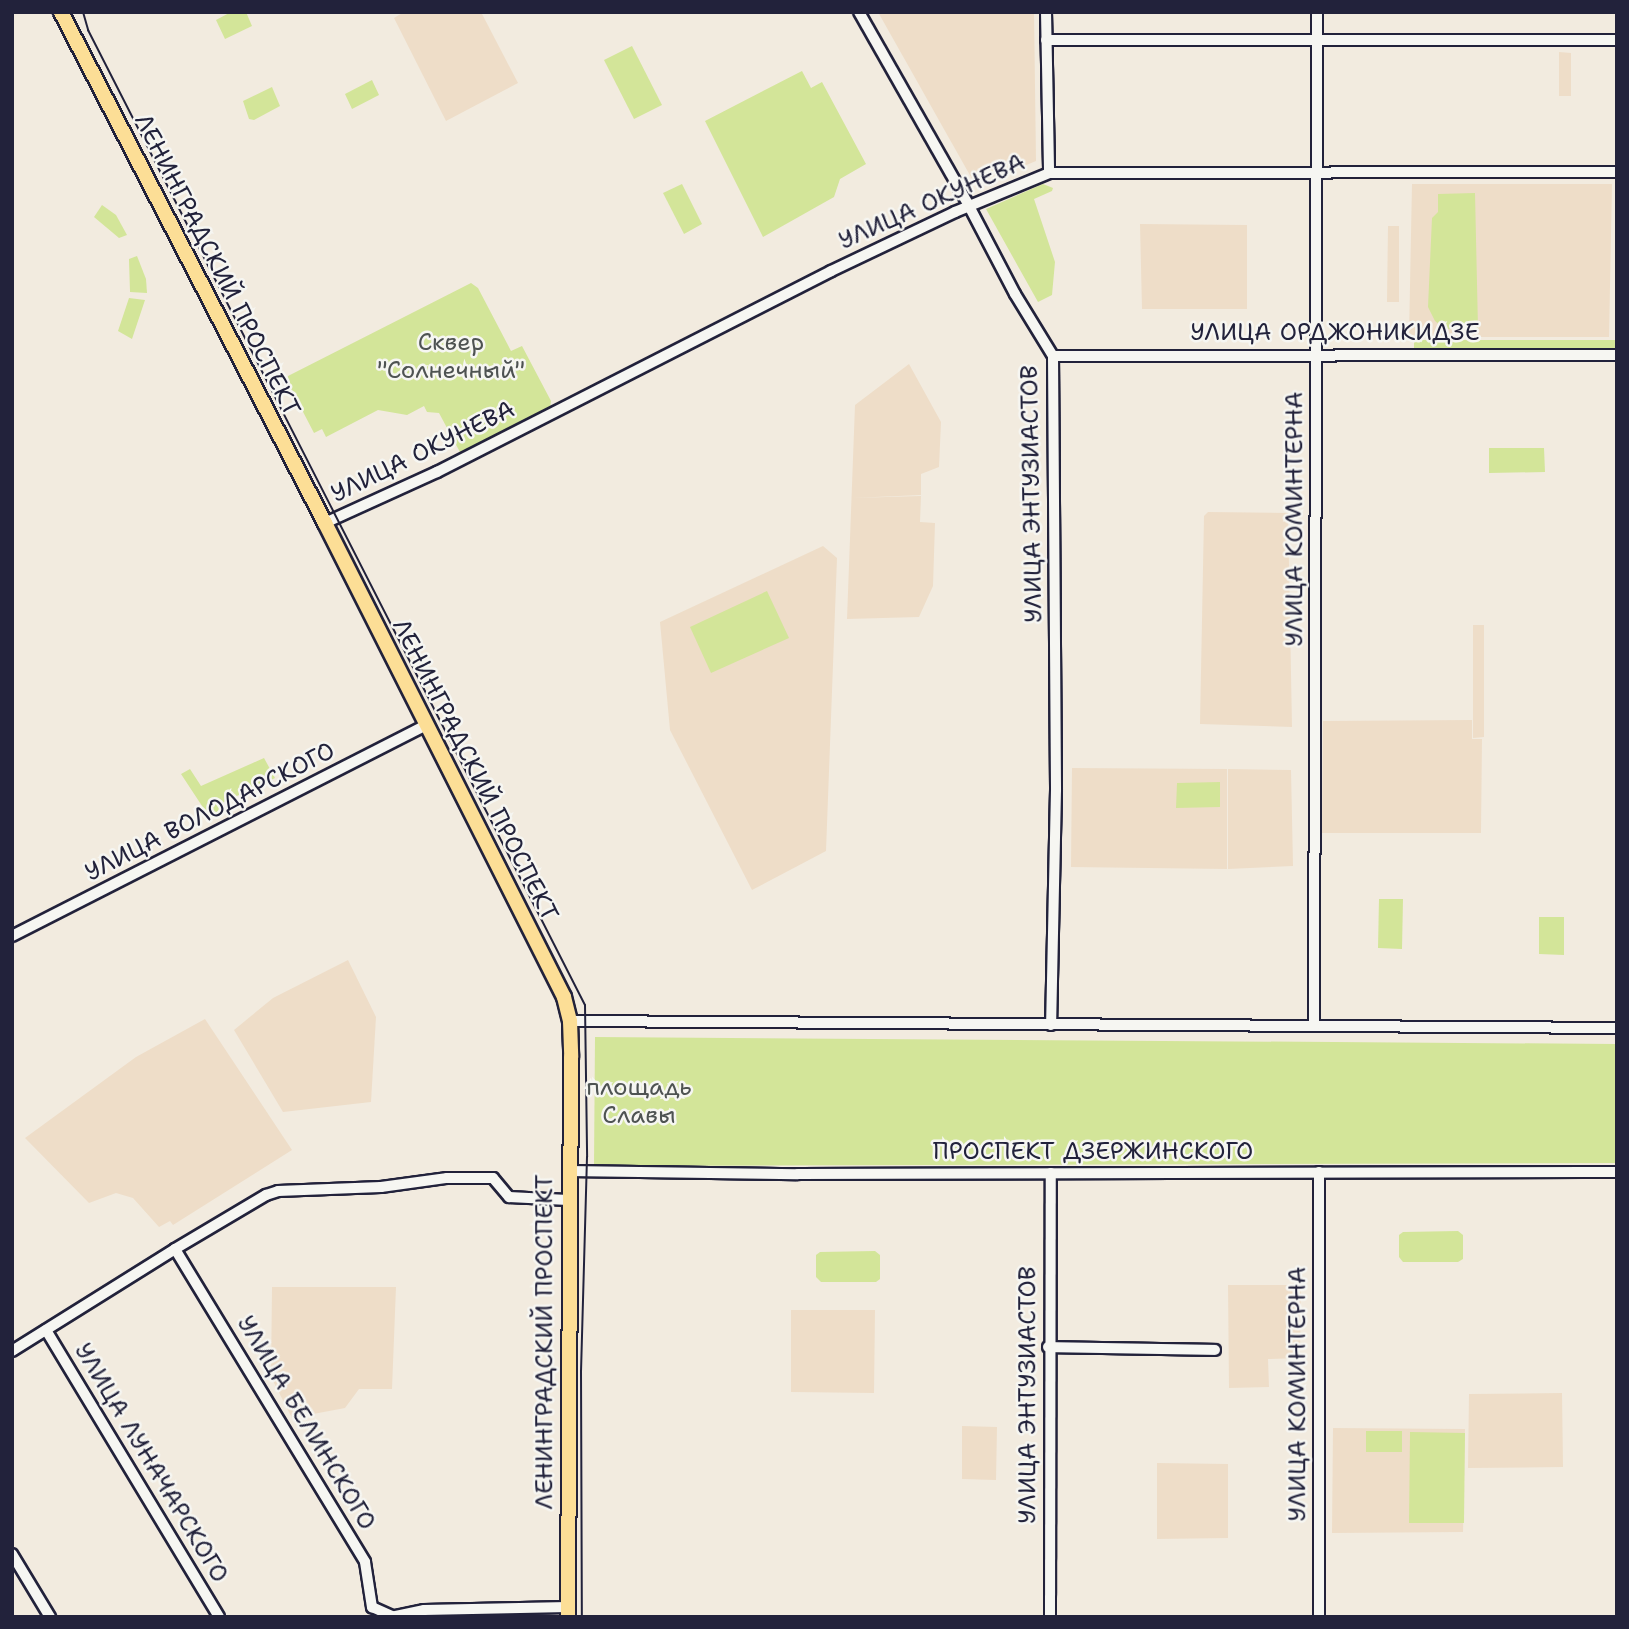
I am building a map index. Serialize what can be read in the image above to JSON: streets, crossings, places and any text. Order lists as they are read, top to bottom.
{
  "streets": {
    "main road": ["ЛЕНИНГРАДСКИЙ ПРОСПЕКТ"],
    "street": [
      "УЛИЦА ОКУНЕВА",
      "УЛИЦА ОРДЖОНИКИДЗЕ",
      "УЛИЦА ЭНТУЗИАСТОВ",
      "УЛИЦА КОМИНТЕРНА",
      "УЛИЦА ВОЛОДАРСКОГО",
      "ПРОСПЕКТ ДЗЕРЖИНСКОГО",
      "УЛИЦА БЕЛИНСКОГО",
      "УЛИЦА ЛУНАЧАРСКОГО"
    ]
  },
  "crossings": [
    ["УЛИЦА ОКУНЕВА", "ЛЕНИНГРАДСКИЙ ПРОСПЕКТ"],
    ["УЛИЦА ОКУНЕВА", "УЛИЦА ЭНТУЗИАСТОВ"],
    ["УЛИЦА ОКУНЕВА", "УЛИЦА КОМИНТЕРНА"],
    ["ЛЕНИНГРАДСКИЙ ПРОСПЕКТ", "УЛИЦА ВОЛОДАРСКОГО"],
    ["ЛЕНИНГРАДСКИЙ ПРОСПЕКТ", "ПРОСПЕКТ ДЗЕРЖИНСКОГО"],
    ["УЛИЦА ОРДЖОНИКИДЗЕ", "УЛИЦА ЭНТУЗИАСТОВ"],
    ["УЛИЦА ОРДЖОНИКИДЗЕ", "УЛИЦА КОМИНТЕРНА"],
    ["УЛИЦА ЭНТУЗИАСТОВ", "ПРОСПЕКТ ДЗЕРЖИНСКОГО"],
    ["УЛИЦА КОМИНТЕРНА", "ПРОСПЕКТ ДЗЕРЖИНСКОГО"]
  ],
  "parks": ["Сквер \"Солнечный\"", "площадь Славы"]
}
